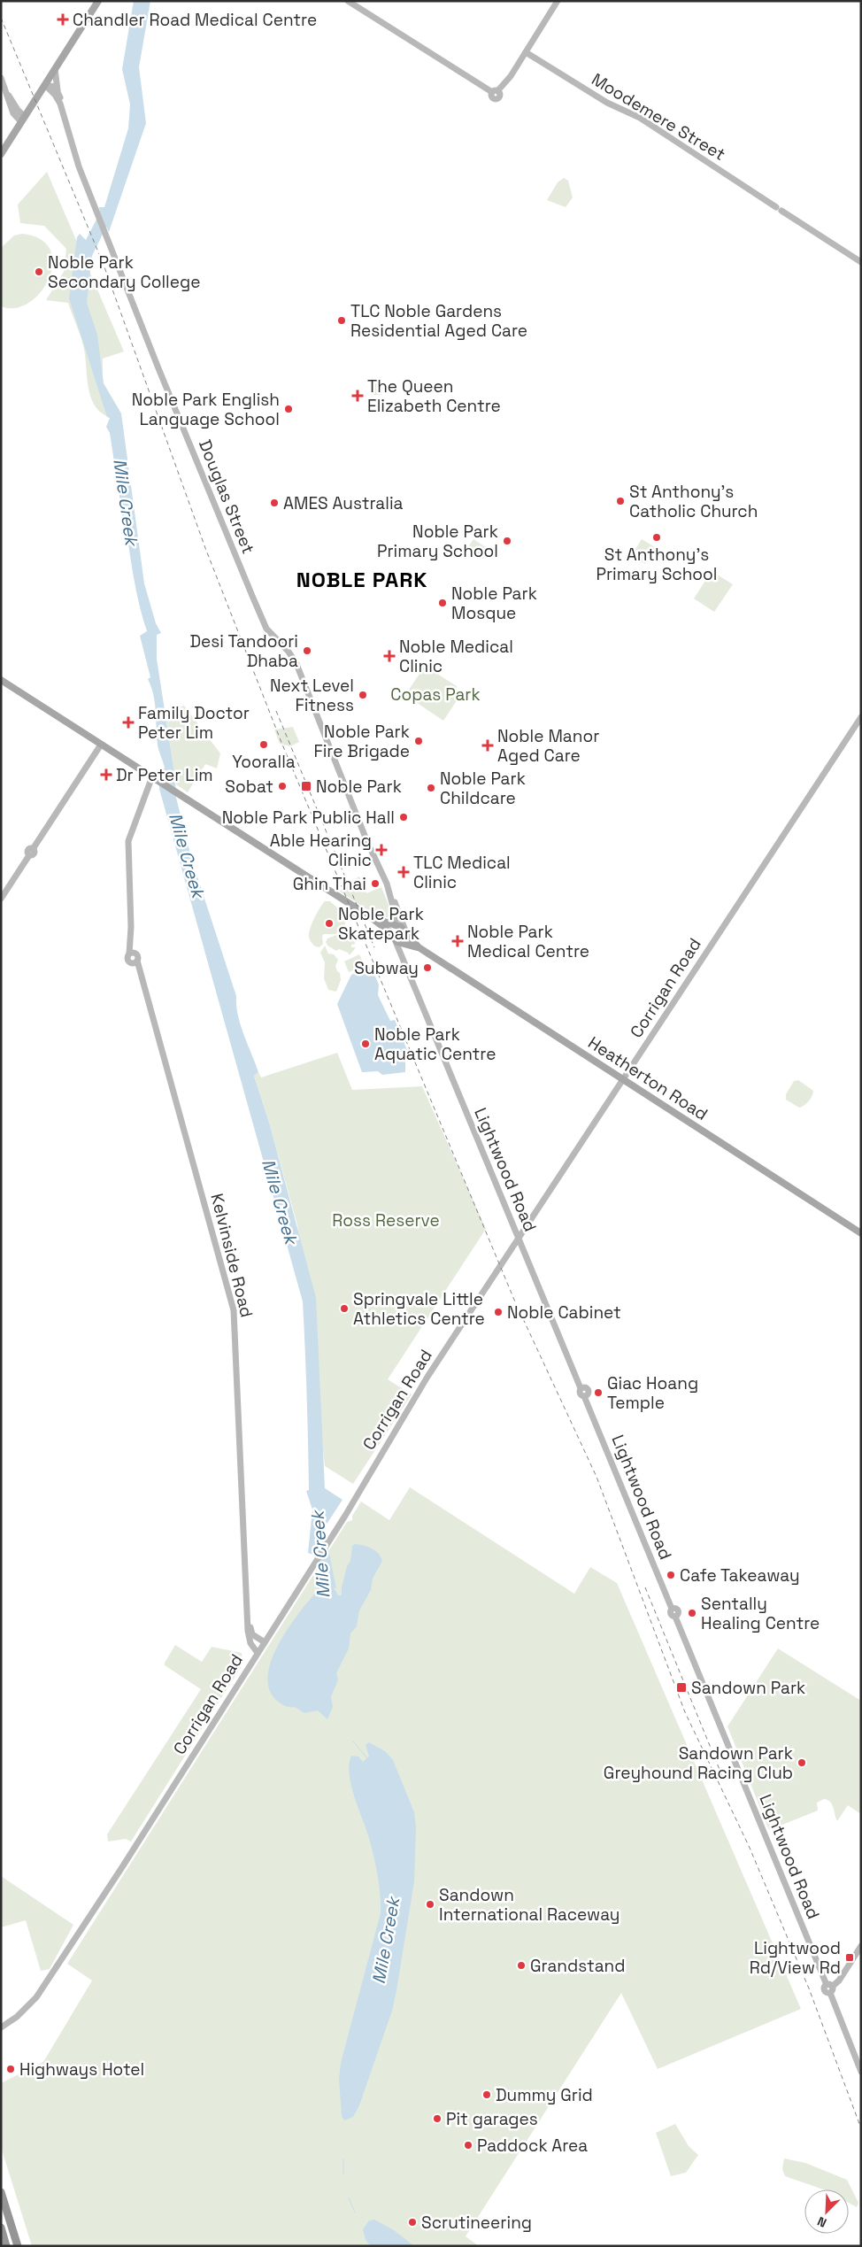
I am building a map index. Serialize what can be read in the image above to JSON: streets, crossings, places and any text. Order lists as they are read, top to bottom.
{
  "streets": {
    "main road": [
      "Moodemere Street",
      "Douglas Street",
      "Corrigan Road",
      "Heatherton Road",
      "Lightwood Road",
      "Kelvinside Road"
    ]
  },
  "crossings": [
    ["Douglas Street", "Heatherton Road"],
    ["Corrigan Road", "Heatherton Road"],
    ["Corrigan Road", "Lightwood Road"],
    ["Corrigan Road", "Kelvinside Road"],
    ["Heatherton Road", "Lightwood Road"]
  ],
  "districts": ["NOBLE PARK"],
  "water": ["Mile Creek"],
  "parks": ["Copas Park", "Ross Reserve"],
  "places": {
    "health": [
      "Chandler Road Medical Centre",
      "The Queen Elizabeth Centre",
      "Noble Medical Clinic",
      "Family Doctor Peter Lim",
      "Noble Manor Aged Care",
      "Dr Peter Lim",
      "Able Hearing Clinic",
      "TLC Medical Clinic",
      "Noble Park Medical Centre"
    ],
    "other": [
      "Noble Park Secondary College",
      "TLC Noble Gardens Residential Aged Care",
      "Noble Park English Language School",
      "St Anthony's Catholic Church",
      "AMES Australia",
      "St Anthony's Primary School",
      "Noble Park Primary School",
      "Noble Park Mosque",
      "Desi Tandoori Dhaba",
      "Next Level Fitness",
      "Noble Park Fire Brigade",
      "Yooralla",
      "Sobat",
      "Noble Park Childcare",
      "Noble Park Public Hall",
      "Ghin Thai",
      "Noble Park Skatepark",
      "Subway",
      "Noble Park Aquatic Centre",
      "Springvale Little Athletics Centre",
      "Noble Cabinet",
      "Giac Hoang Temple",
      "Cafe Takeaway",
      "Sentally Healing Centre",
      "Sandown Park Greyhound Racing Club",
      "Sandown International Raceway",
      "Grandstand",
      "Highways Hotel",
      "Dummy Grid",
      "Pit garages",
      "Paddock Area",
      "Scrutineering"
    ],
    "transit": ["Noble Park", "Sandown Park", "Lightwood Rd/View Rd"]
  },
  "north": "bottom left"
}
